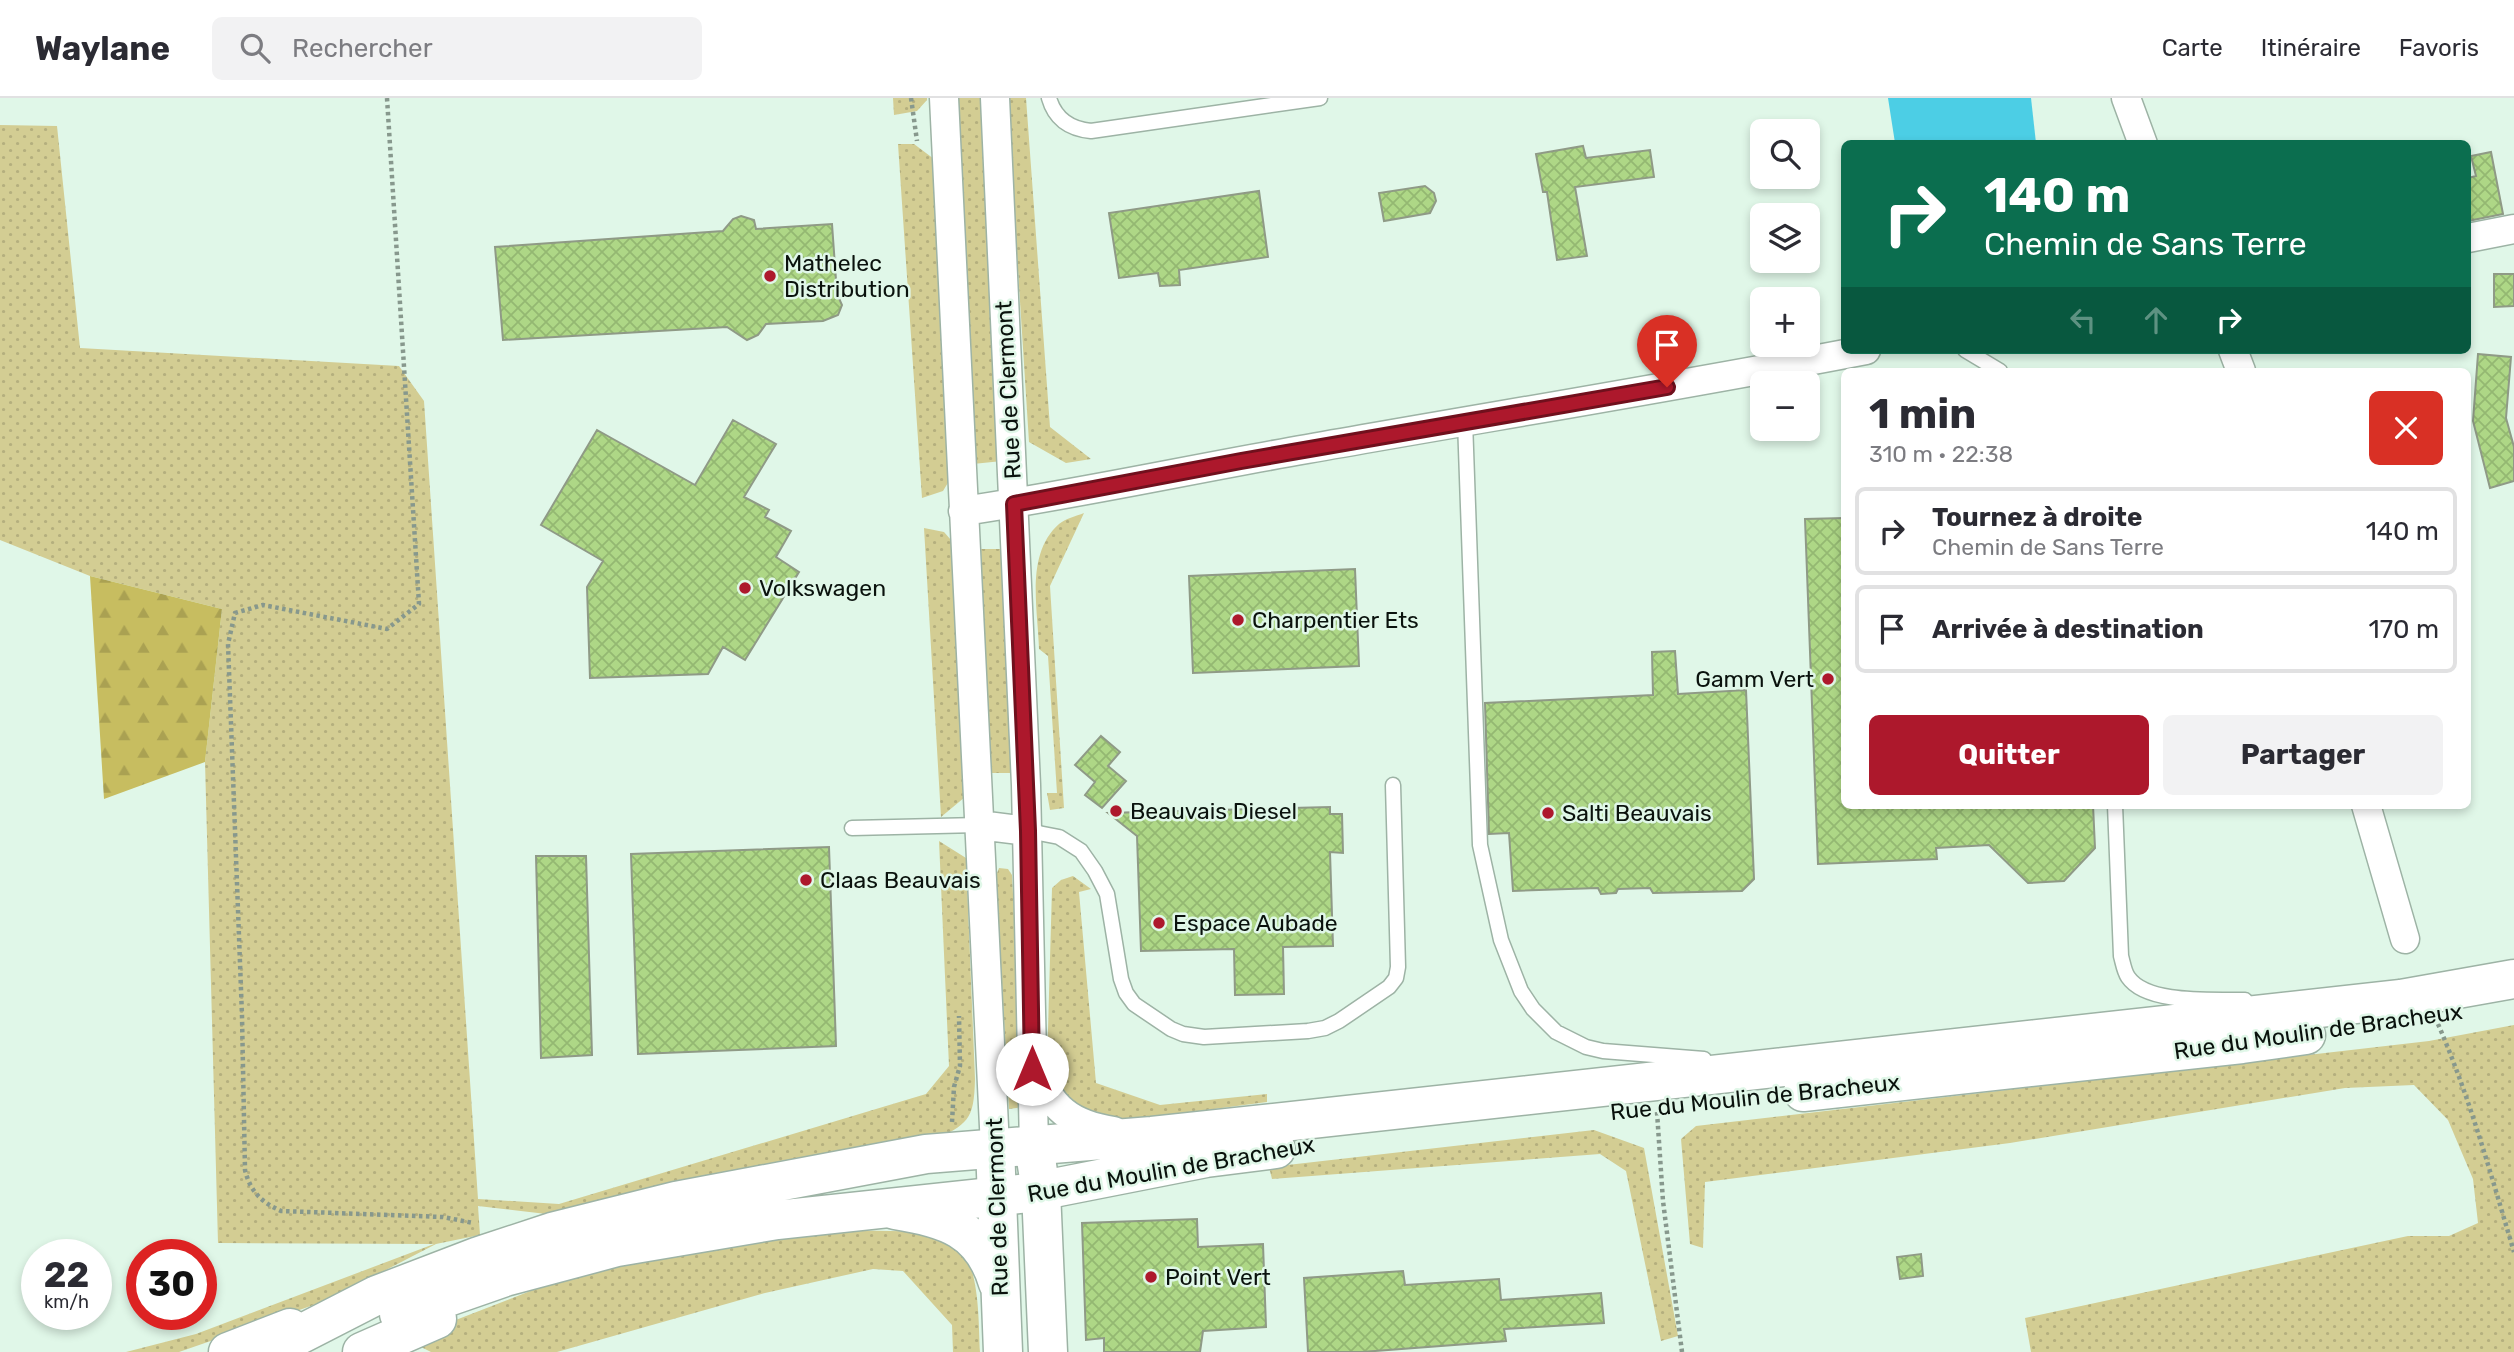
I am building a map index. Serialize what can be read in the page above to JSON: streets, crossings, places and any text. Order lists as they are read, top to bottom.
{
  "streets": {
    "main road": ["Rue de Clermont", "Rue du Moulin de Bracheux"]
  },
  "crossings": [
    ["Rue de Clermont", "Rue du Moulin de Bracheux"]
  ],
  "places": [
    "Mathelec Distribution",
    "Volkswagen",
    "Charpentier Ets",
    "Gamm Vert",
    "Beauvais Diesel",
    "Salti Beauvais",
    "Claas Beauvais",
    "Espace Aubade",
    "Point Vert"
  ],
  "page": {
    "header": "Waylane",
    "search": "Rechercher",
    "nav": ["Carte", "Itinéraire", "Favoris"],
    "map_buttons": ["+", "−"],
    "turn": ["140 m", "Chemin de Sans Terre"],
    "heading": ["1 min", "310 m · 22:38"],
    "list": [
      {
        "name": "Tournez à droite",
        "note": "Chemin de Sans Terre",
        "value": "140 m"
      },
      {
        "name": "Arrivée à destination",
        "value": "170 m"
      }
    ],
    "buttons": ["Quitter", "Partager"],
    "speed": "22 km/h",
    "limit": "30"
  }
}
